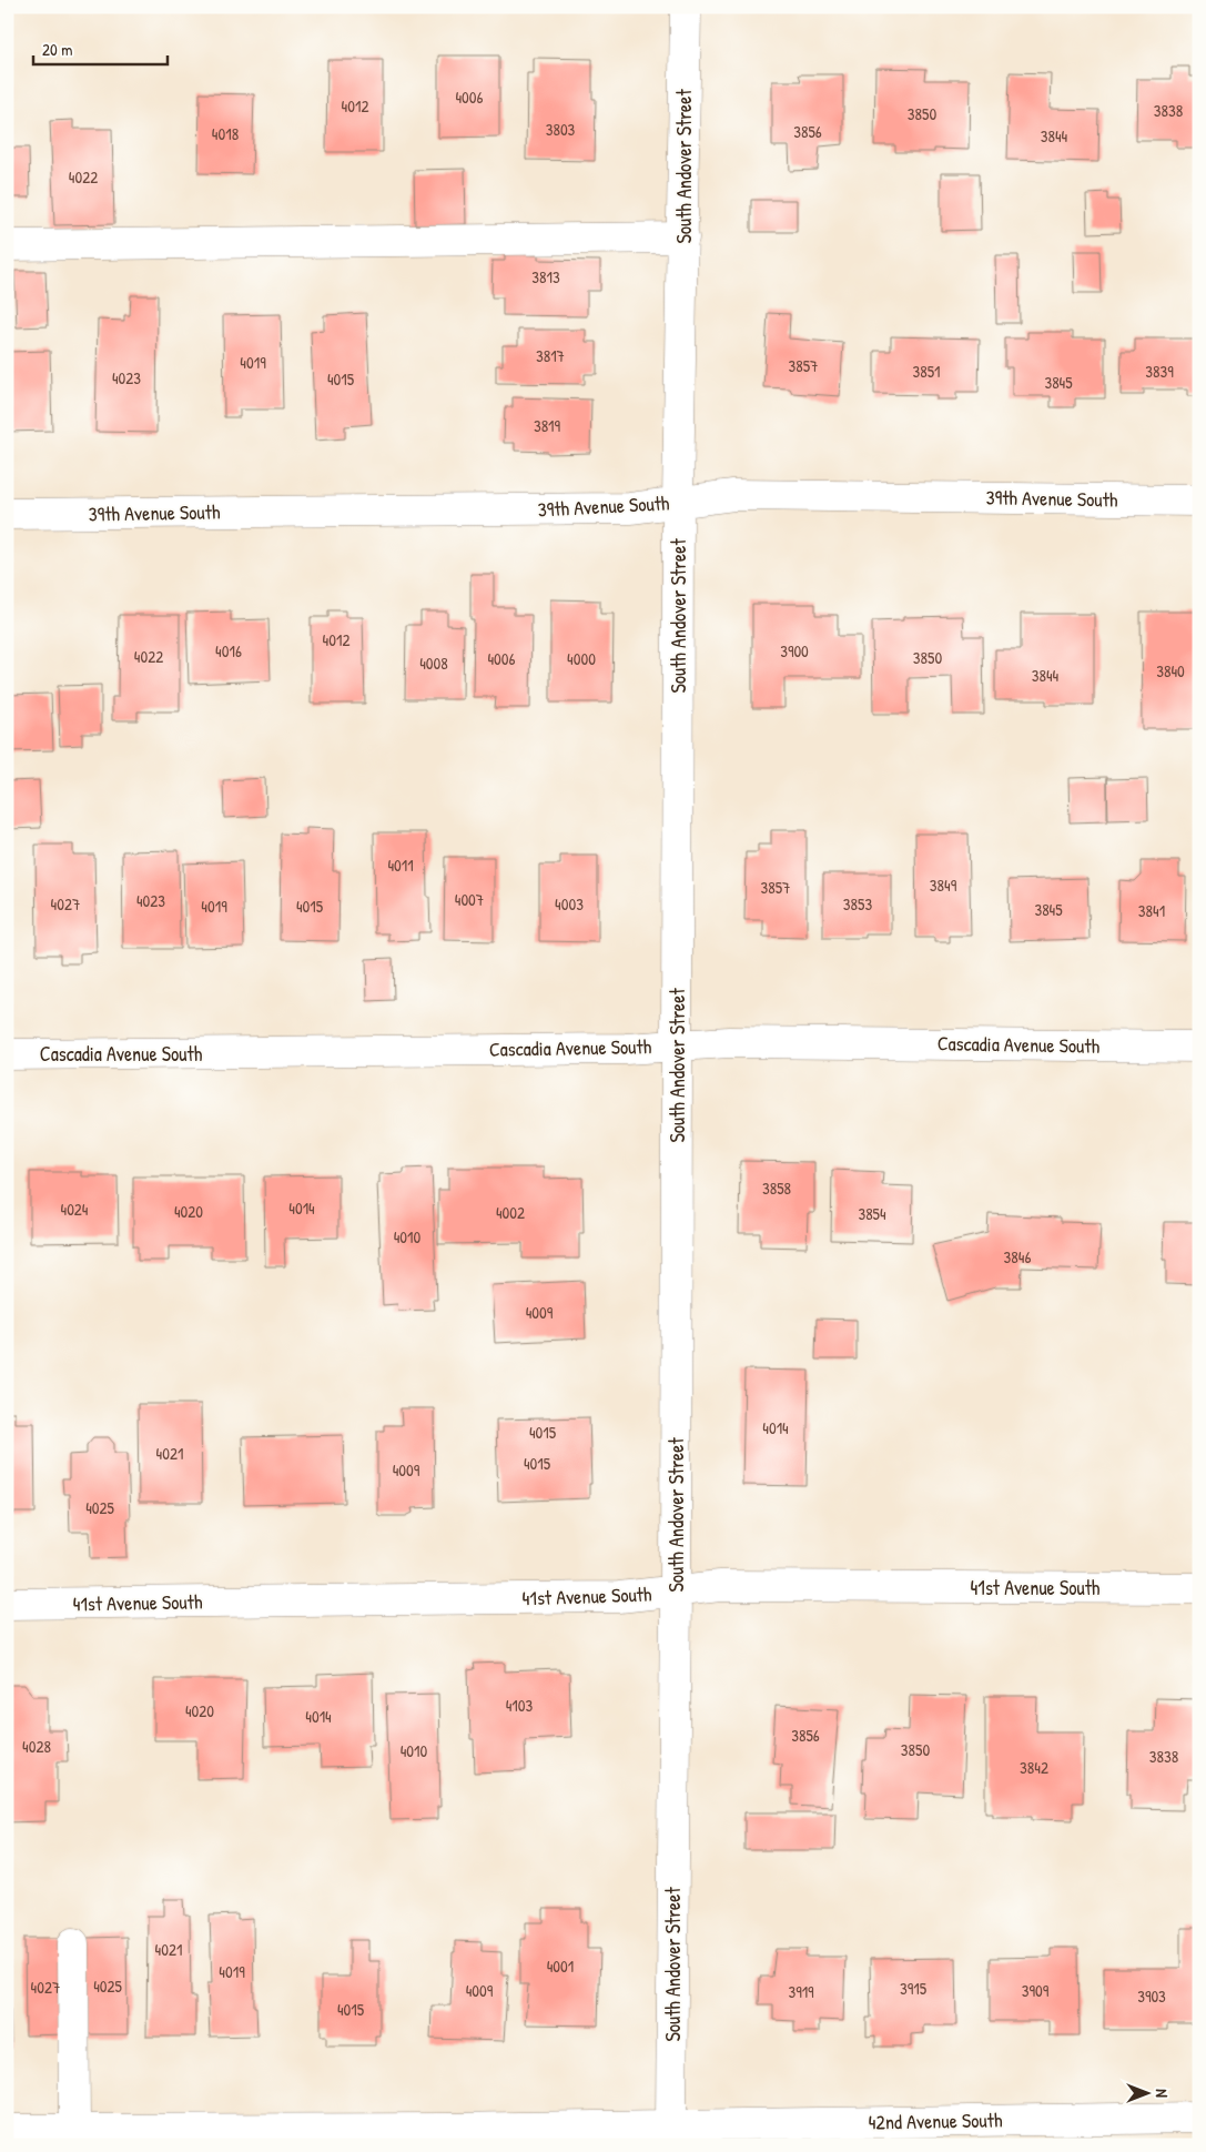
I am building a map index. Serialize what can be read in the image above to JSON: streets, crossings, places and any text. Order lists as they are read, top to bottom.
{
  "streets": {
    "street": [
      "South Andover Street",
      "39th Avenue South",
      "Cascadia Avenue South",
      "41st Avenue South",
      "42nd Avenue South"
    ]
  },
  "crossings": [
    ["South Andover Street", "39th Avenue South"],
    ["South Andover Street", "Cascadia Avenue South"],
    ["South Andover Street", "41st Avenue South"],
    ["South Andover Street", "42nd Avenue South"]
  ],
  "house_numbers": [
    "4006",
    "4012",
    "3838",
    "3850",
    "3803",
    "3856",
    "4018",
    "3844",
    "4022",
    "3813",
    "3817",
    "4019",
    "3857",
    "3851",
    "3839",
    "4023",
    "4015",
    "3845",
    "3819",
    "4012",
    "4016",
    "3900",
    "4022",
    "3850",
    "4006",
    "4000",
    "4008",
    "3840",
    "3844",
    "4011",
    "3849",
    "3857",
    "4007",
    "4023",
    "4027",
    "4003",
    "3853",
    "4019",
    "4015",
    "3845",
    "3841",
    "3858",
    "4014",
    "4024",
    "4020",
    "4002",
    "3854",
    "4010",
    "3846",
    "4009",
    "4014",
    "4015",
    "4021",
    "4015",
    "4009",
    "4025",
    "4103",
    "4020",
    "4014",
    "3856",
    "4028",
    "3850",
    "4010",
    "3838",
    "3842",
    "4021",
    "4001",
    "4019",
    "4025",
    "4027",
    "3915",
    "4009",
    "3909",
    "3919",
    "3903",
    "4015"
  ],
  "scale_bar": "20 m",
  "north": "right"
}
